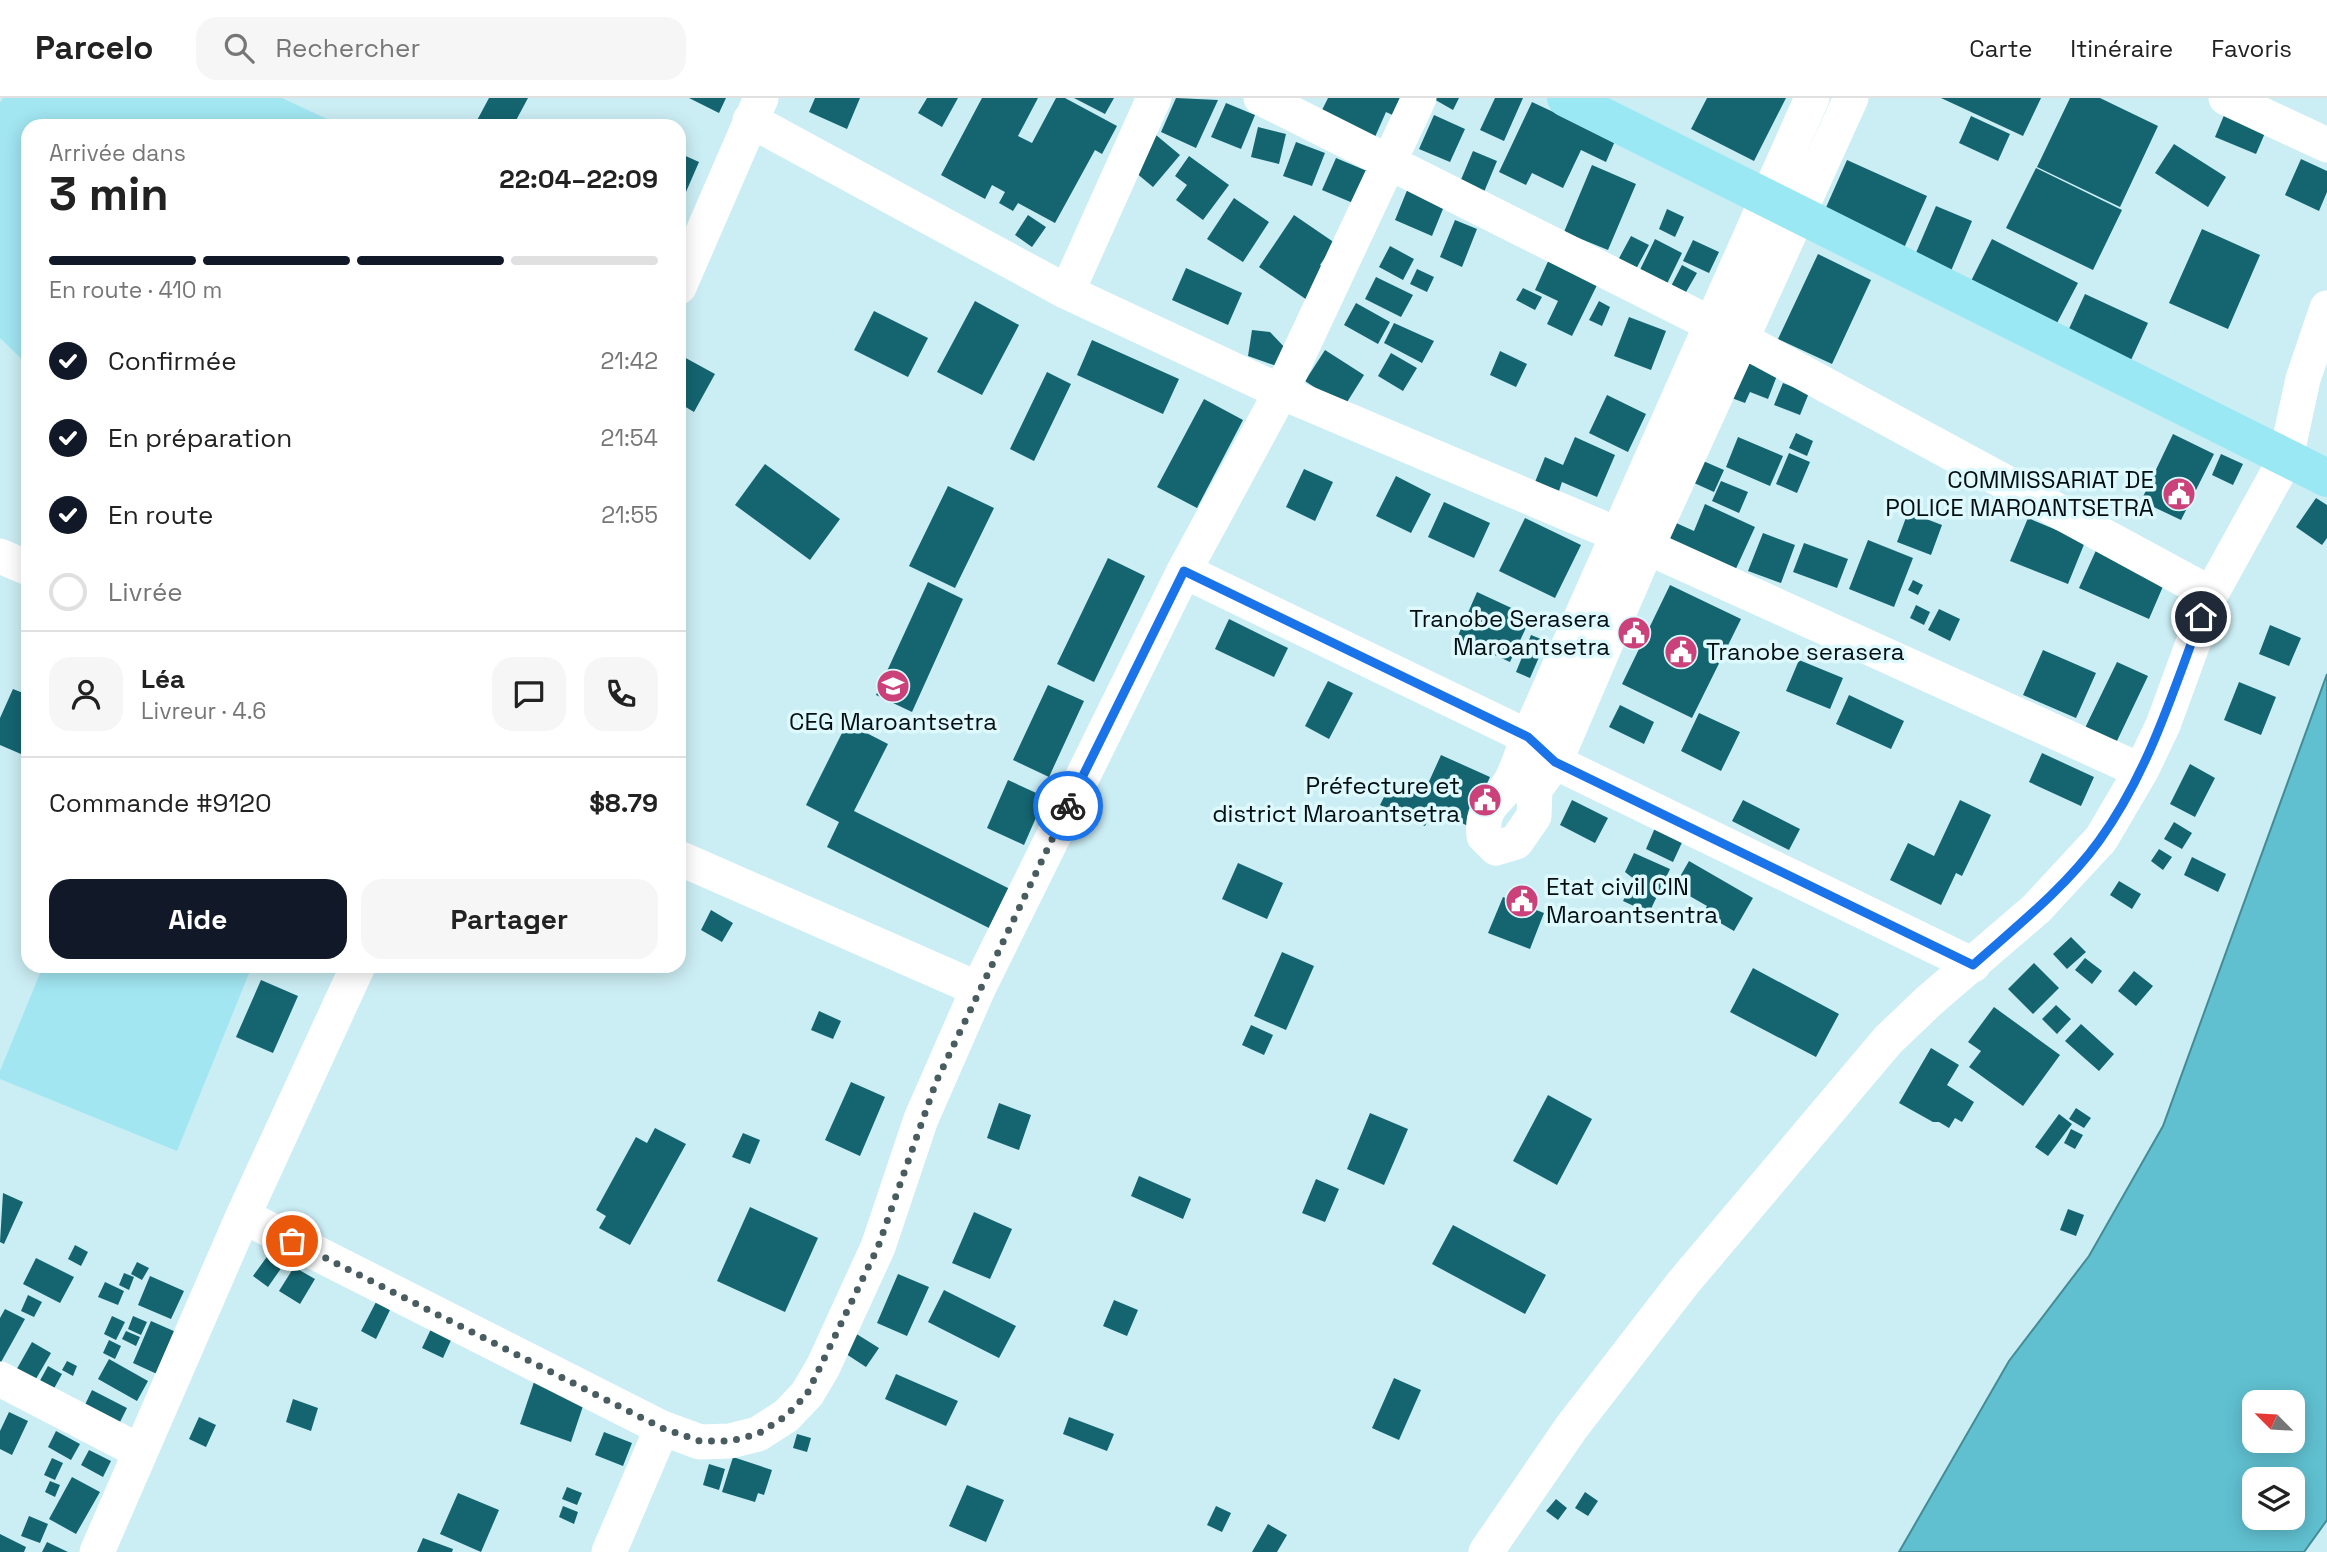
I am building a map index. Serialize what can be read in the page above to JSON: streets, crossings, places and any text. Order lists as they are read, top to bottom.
{
  "places": {
    "public building": [
      "COMMISSARIAT DE POLICE MAROANTSETRA",
      "Tranobe Serasera Maroantsetra",
      "Tranobe serasera",
      "Préfecture et district Maroantsetra",
      "Etat civil CIN Maroantsentra"
    ],
    "school or university": ["CEG Maroantsetra"]
  },
  "north": "top left",
  "page": {
    "header": "Parcelo",
    "search": "Rechercher",
    "nav": ["Carte", "Itinéraire", "Favoris"],
    "heading": ["3 min", "Arrivée dans", "22:04–22:09"],
    "panel": [
      "Léa",
      "Livreur · 4.6",
      "Commande #9120",
      "$8.79"
    ],
    "bar": "En route · 410 m",
    "list": [
      ["Confirmée", "21:42"],
      ["En préparation", "21:54"],
      ["En route", "21:55"],
      "Livrée"
    ],
    "buttons": ["Aide", "Partager"]
  }
}
